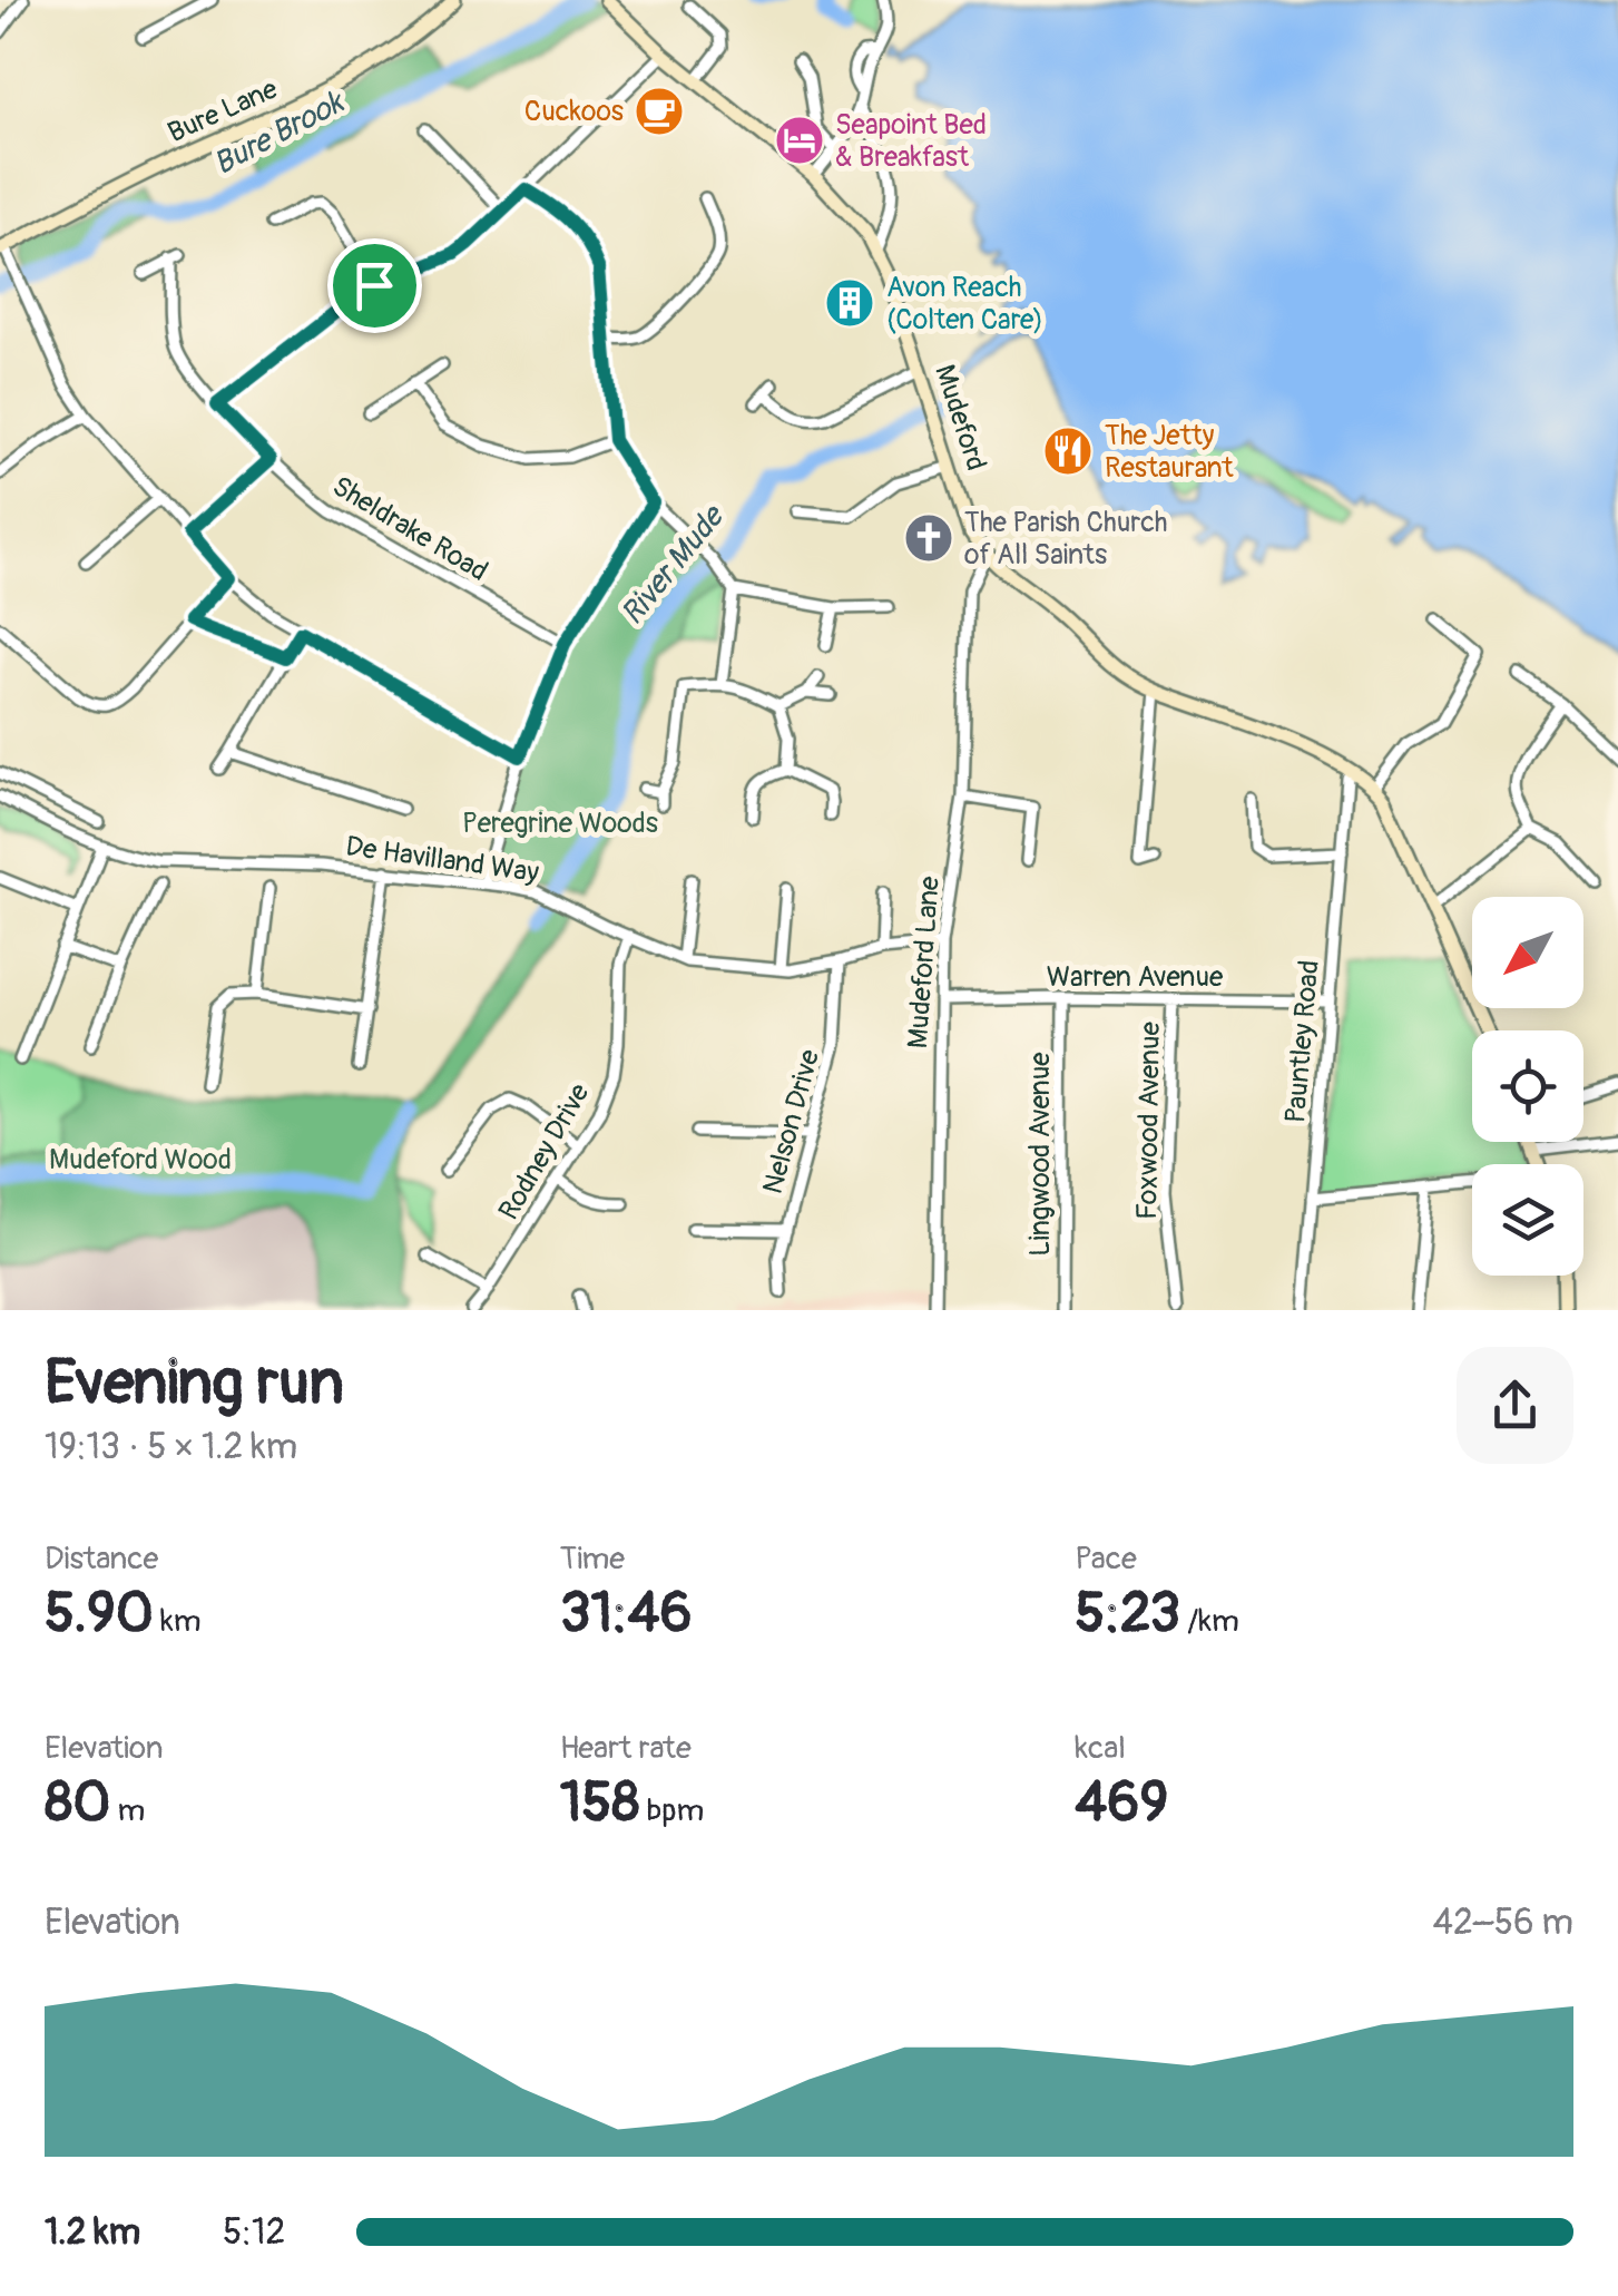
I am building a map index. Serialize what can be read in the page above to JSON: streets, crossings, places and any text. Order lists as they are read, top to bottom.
{
  "streets": {
    "street": [
      "Bure Lane",
      "Mudeford",
      "Sheldrake Road",
      "De Havilland Way",
      "Mudeford Lane",
      "Warren Avenue",
      "Pauntley Road",
      "Foxwood Avenue",
      "Nelson Drive",
      "Rodney Drive",
      "Lingwood Avenue"
    ]
  },
  "crossings": [
    ["Mudeford", "Mudeford Lane"],
    ["De Havilland Way", "Mudeford Lane"],
    ["De Havilland Way", "Nelson Drive"],
    ["De Havilland Way", "Rodney Drive"],
    ["Mudeford Lane", "Warren Avenue"],
    ["Warren Avenue", "Pauntley Road"],
    ["Warren Avenue", "Foxwood Avenue"],
    ["Warren Avenue", "Lingwood Avenue"]
  ],
  "water": ["Bure Brook", "River Mude"],
  "parks": ["Peregrine Woods", "Mudeford Wood"],
  "places": {
    "cafe": ["Cuckoos"],
    "hotel": ["Seapoint Bed & Breakfast"],
    "building": ["Avon Reach (Colten Care)"],
    "restaurant": ["The Jetty Restaurant"],
    "church": ["The Parish Church of All Saints"]
  },
  "north": "bottom left",
  "page": {
    "heading": ["Evening run", "19:13 · 5 × 1.2 km"],
    "stats": [
      ["Distance", "5.90 km"],
      ["Time", "31:46"],
      ["Pace", "5:23 /km"],
      ["Elevation", "80 m"],
      ["Heart rate", "158 bpm"],
      ["kcal", "469"]
    ],
    "chart": ["Elevation", "42–56 m"],
    "list": [
      {
        "name": "1.2 km",
        "note": "5:12"
      }
    ]
  }
}
